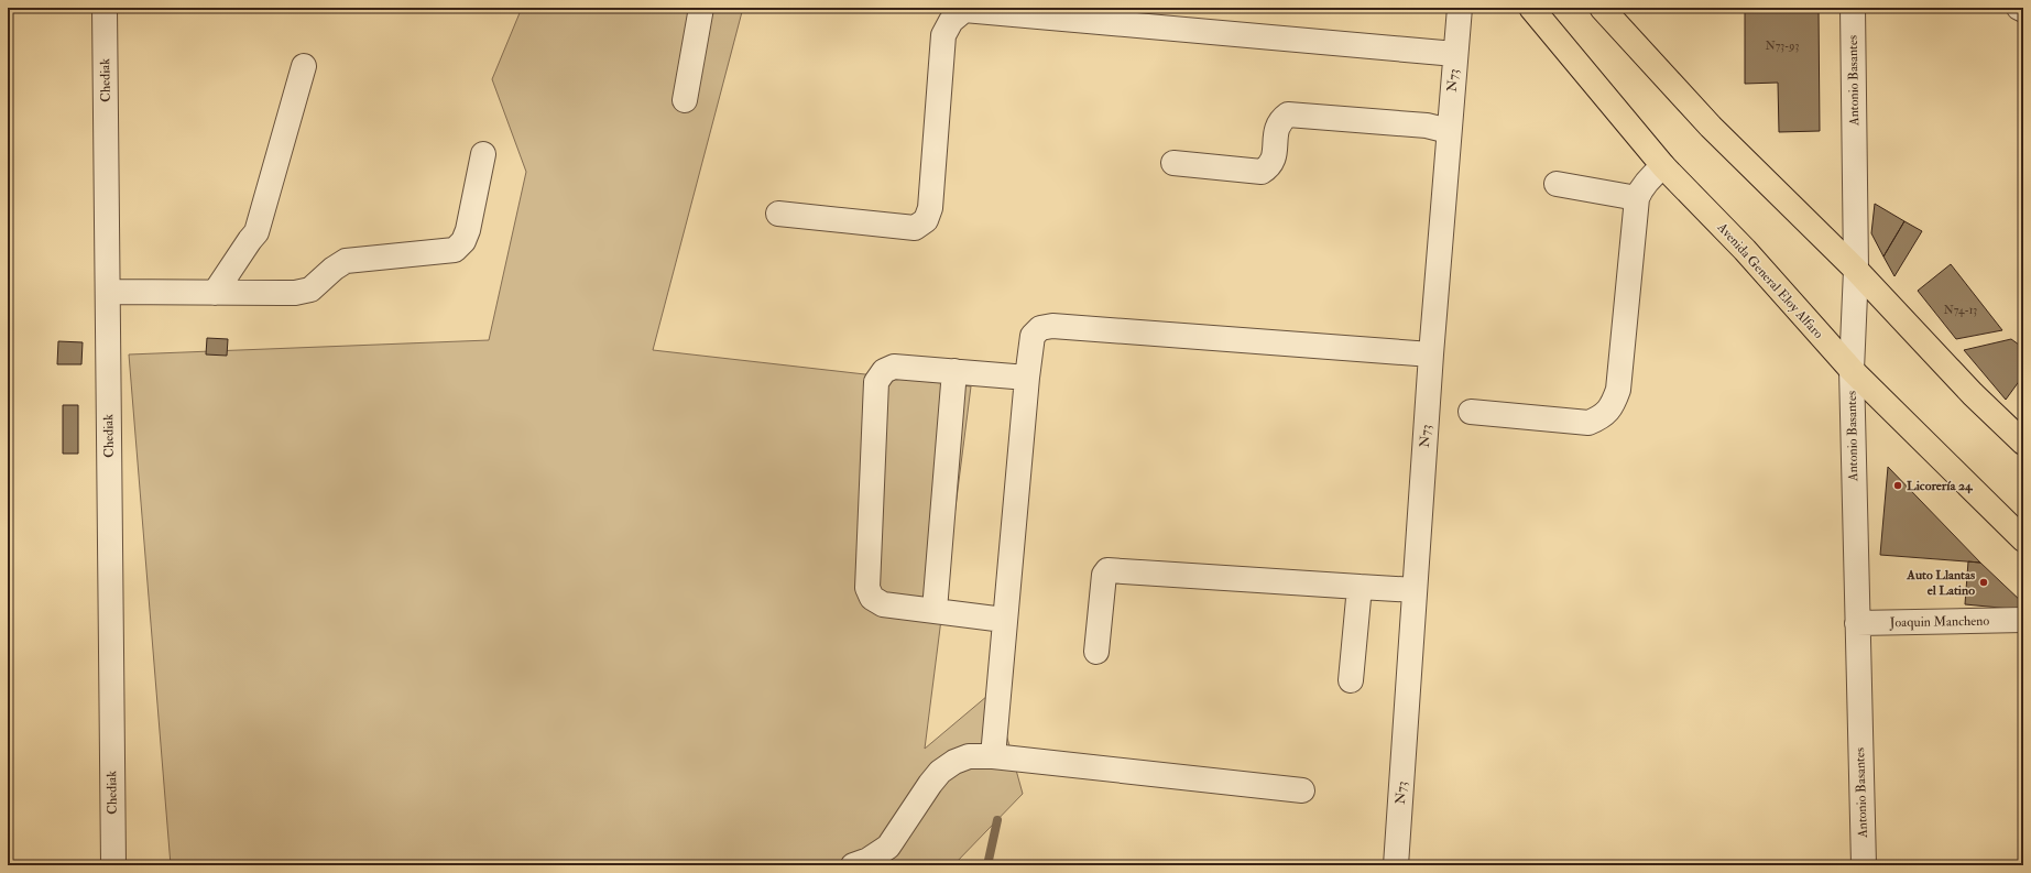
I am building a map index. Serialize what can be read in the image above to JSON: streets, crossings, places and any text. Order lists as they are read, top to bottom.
{
  "streets": {
    "main road": ["Avenida General Eloy Alfaro"],
    "street": [
      "Chediak",
      "N73",
      "Antonio Basantes",
      "Joaquin Mancheno"
    ]
  },
  "crossings": [
    ["Antonio Basantes", "Avenida General Eloy Alfaro"],
    ["Antonio Basantes", "Joaquin Mancheno"]
  ],
  "places": ["Licorería 24", "Auto Llantas el Latino"],
  "house_numbers": ["N73-93", "N74-13"]
}
